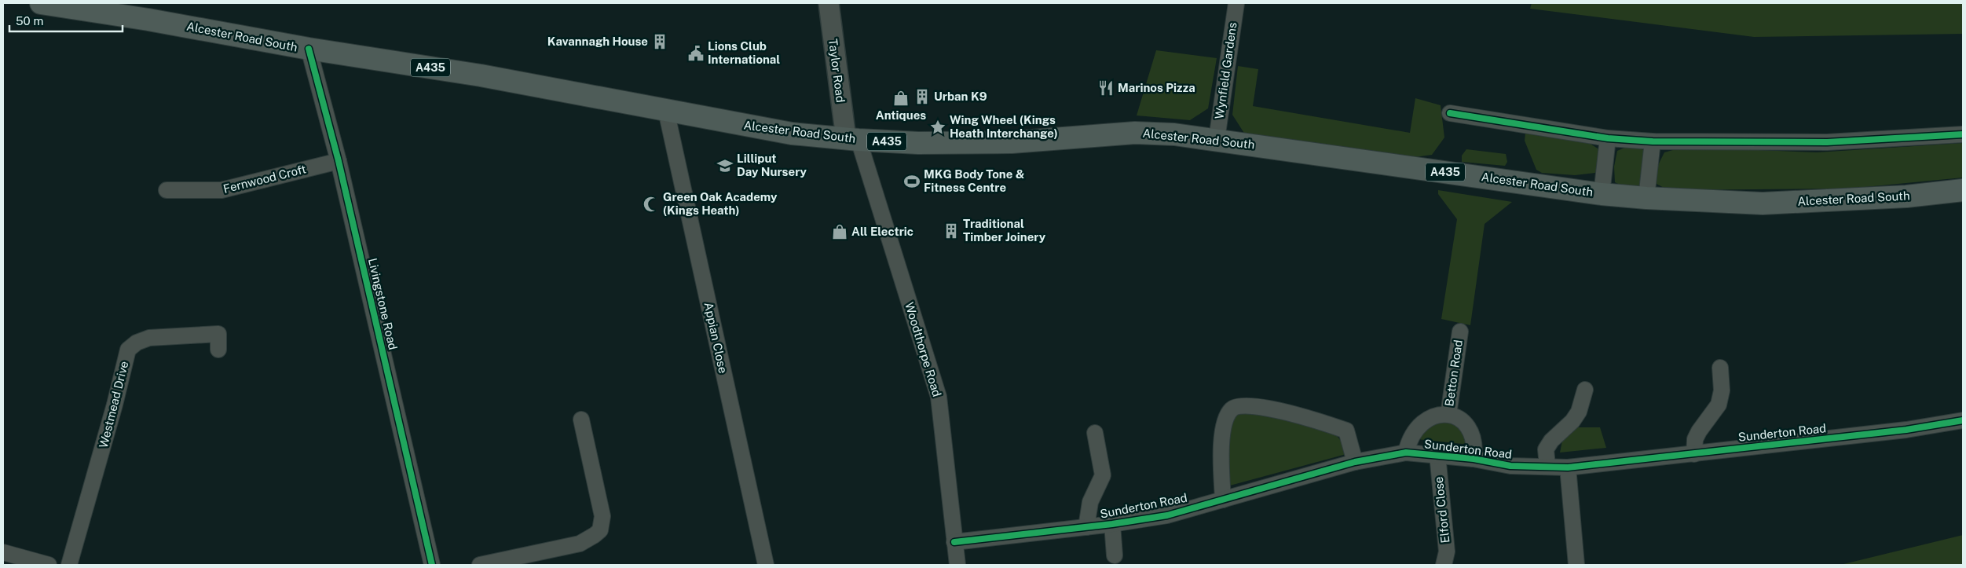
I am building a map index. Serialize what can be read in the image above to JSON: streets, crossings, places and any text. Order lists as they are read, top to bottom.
{
  "streets": {
    "highway": ["Alcester Road South", "A435"],
    "street": [
      "Taylor Road",
      "Wynfield Gardens",
      "Fernwood Croft",
      "Livingstone Road",
      "Appian Close",
      "Woodthorpe Road",
      "Betton Road",
      "Westmead Drive",
      "Sunderton Road",
      "Elford Close"
    ]
  },
  "crossings": [
    ["Alcester Road South", "Taylor Road"],
    ["Alcester Road South", "Wynfield Gardens"],
    ["Alcester Road South", "Livingstone Road"],
    ["Alcester Road South", "Appian Close"],
    ["Alcester Road South", "Woodthorpe Road"],
    ["Taylor Road", "Woodthorpe Road"],
    ["Fernwood Croft", "Livingstone Road"],
    ["Woodthorpe Road", "Sunderton Road"],
    ["Betton Road", "Sunderton Road"],
    ["Sunderton Road", "Elford Close"]
  ],
  "places": {
    "building": ["Kavannagh House", "Urban K9", "Traditional Timber Joinery"],
    "public building": ["Lions Club International"],
    "restaurant": ["Marinos Pizza"],
    "shop": ["Antiques", "All Electric"],
    "place": ["Wing Wheel (Kings Heath Interchange)"],
    "school or university": ["Lilliput Day Nursery"],
    "sports": ["MKG Body Tone & Fitness Centre"],
    "mosque": ["Green Oak Academy (Kings Heath)"]
  },
  "scale_bar": "50 m"
}
